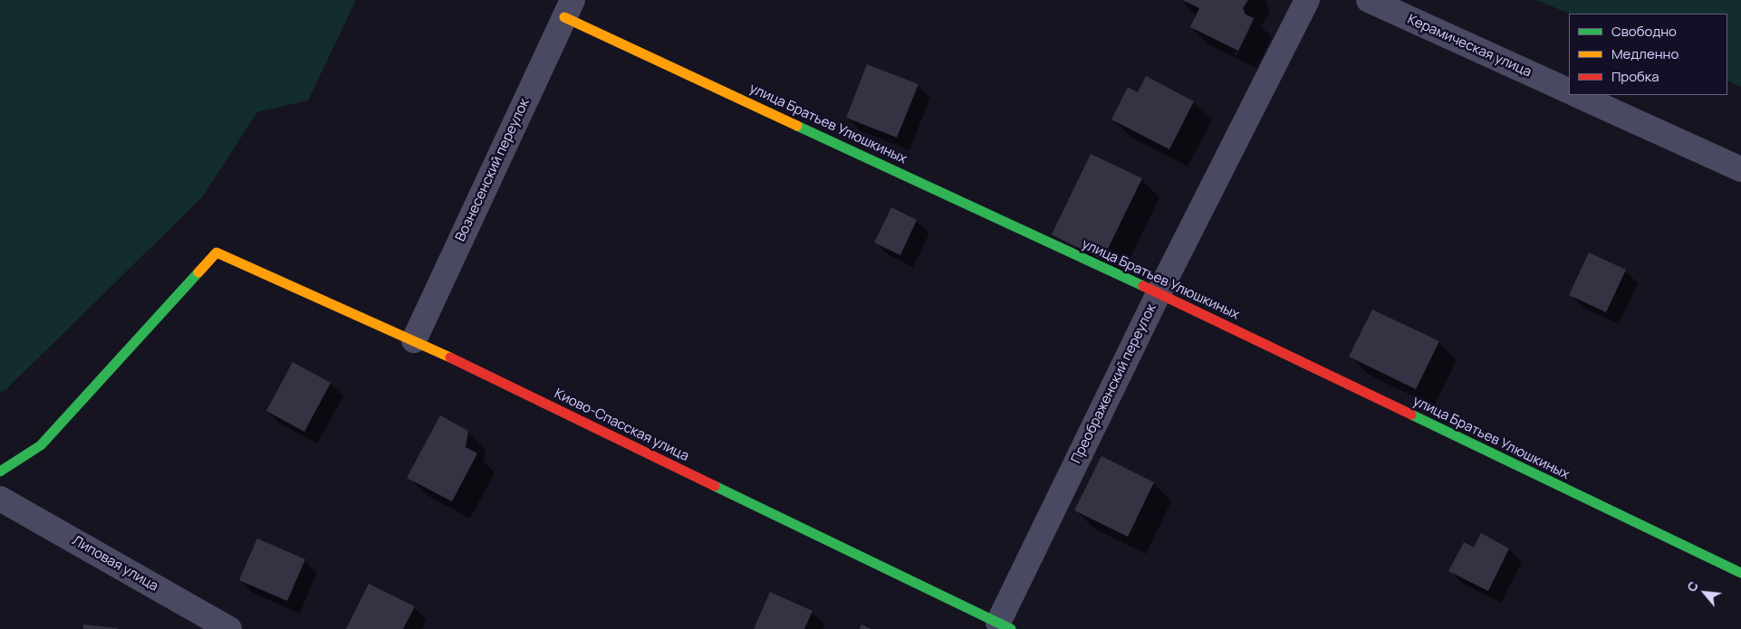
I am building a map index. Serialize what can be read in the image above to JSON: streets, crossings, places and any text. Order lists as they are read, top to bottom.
{
  "streets": {
    "street": [
      "Керамическая улица",
      "улица Братьев Улюшкиных",
      "Вознесенский переулок",
      "Преображенский переулок",
      "Киово-Спасская улица",
      "Липовая улица"
    ]
  },
  "crossings": [
    ["улица Братьев Улюшкиных", "Вознесенский переулок"],
    ["улица Братьев Улюшкиных", "Преображенский переулок"],
    ["Вознесенский переулок", "Киово-Спасская улица"],
    ["Преображенский переулок", "Киово-Спасская улица"]
  ],
  "legend": ["Свободно", "Медленно", "Пробка"],
  "north": "top left"
}
